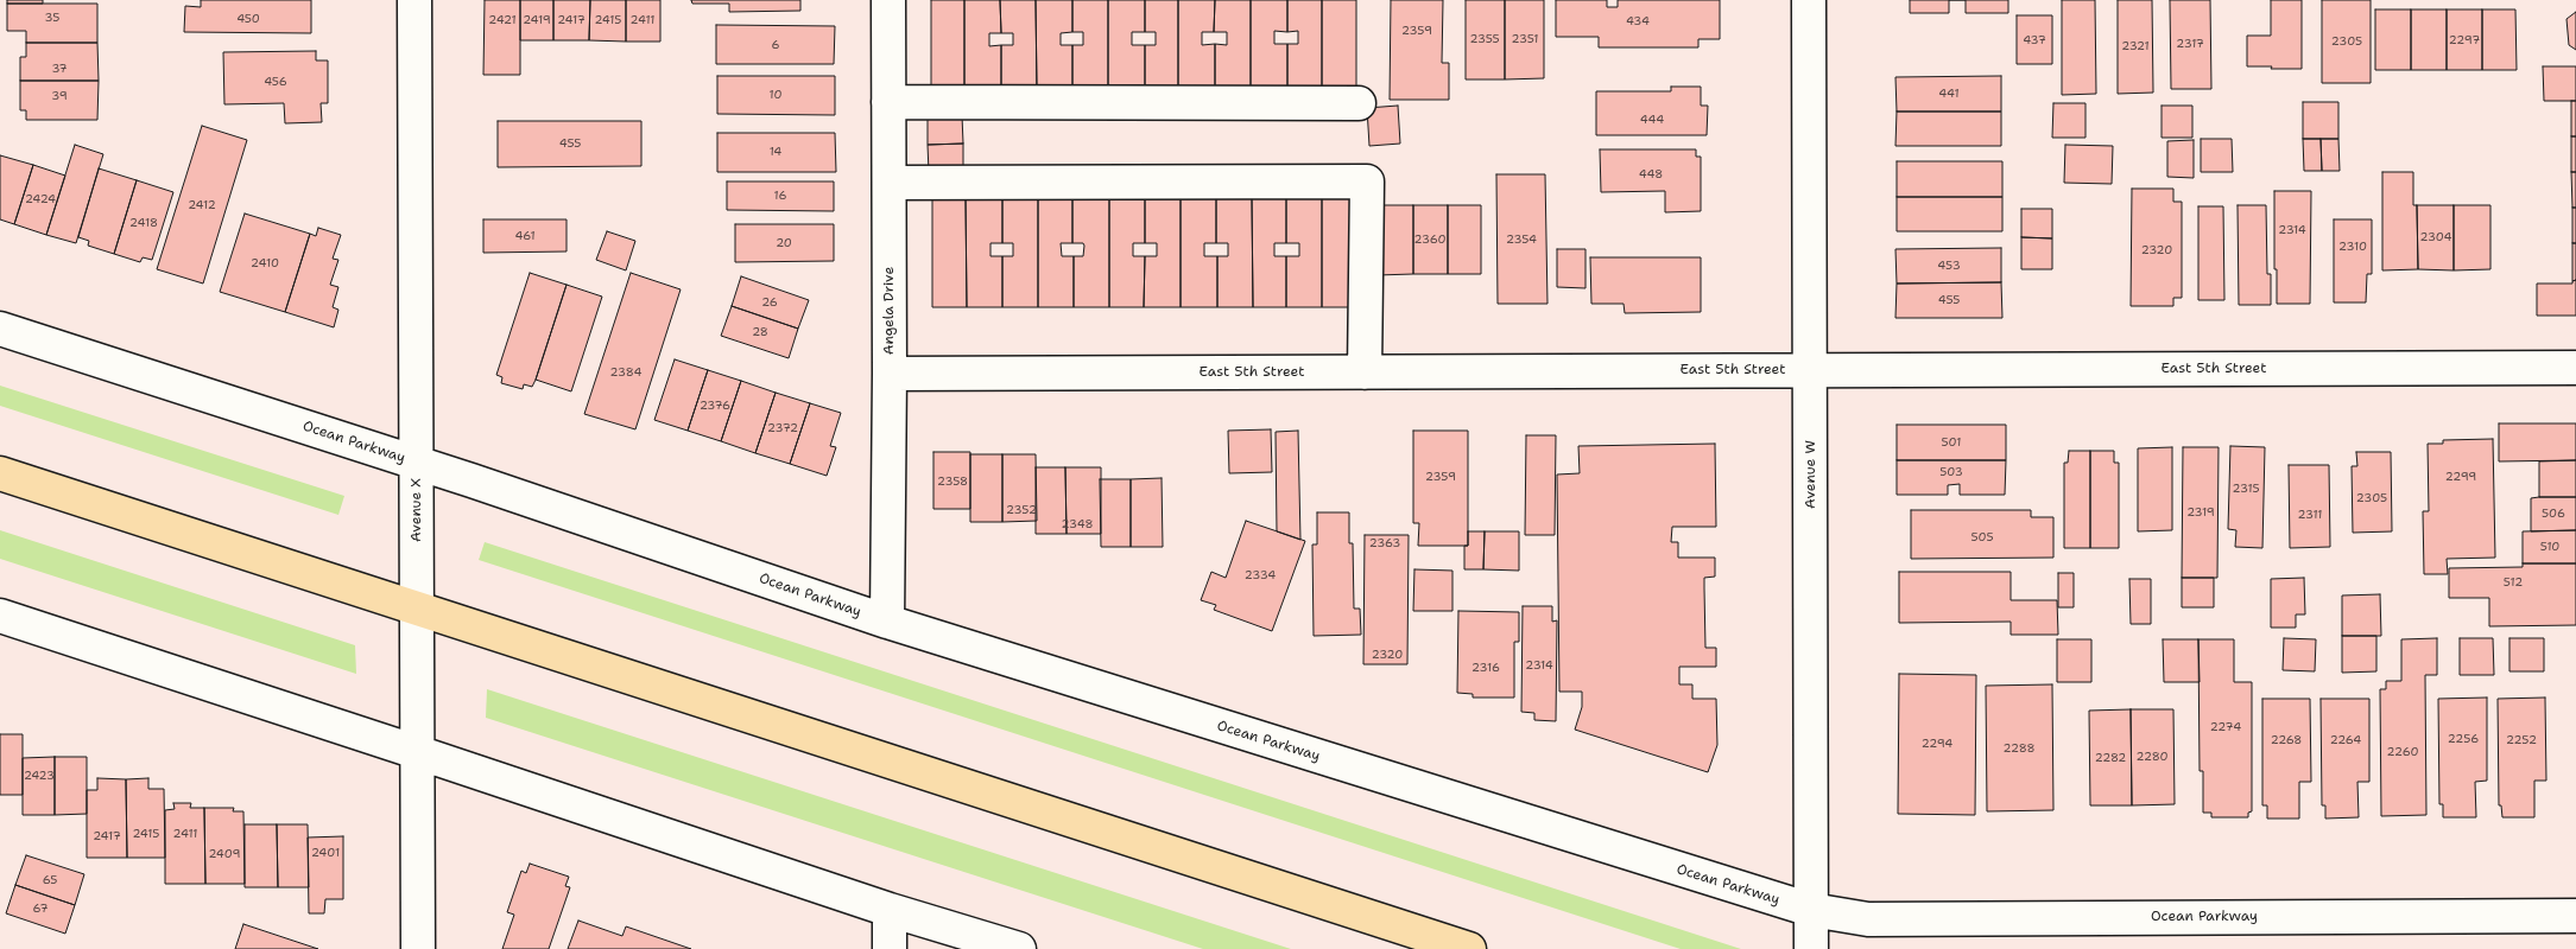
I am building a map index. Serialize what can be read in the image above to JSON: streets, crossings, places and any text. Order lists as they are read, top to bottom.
{
  "streets": {
    "street": [
      "Angela Drive",
      "East 5th Street",
      "Ocean Parkway",
      "Avenue W",
      "Avenue X"
    ]
  },
  "crossings": [
    ["Angela Drive", "East 5th Street"],
    ["Angela Drive", "Ocean Parkway"],
    ["East 5th Street", "Avenue W"],
    ["Ocean Parkway", "Avenue W"],
    ["Ocean Parkway", "Avenue X"]
  ],
  "house_numbers": [
    "35",
    "450",
    "2421",
    "2419",
    "2417",
    "2415",
    "2411",
    "434",
    "2359",
    "2355",
    "2351",
    "437",
    "2297",
    "2305",
    "2317",
    "6",
    "2321",
    "37",
    "456",
    "441",
    "10",
    "39",
    "444",
    "455",
    "14",
    "448",
    "16",
    "2424",
    "2412",
    "2418",
    "2314",
    "461",
    "2304",
    "2360",
    "2354",
    "20",
    "2310",
    "2320",
    "2410",
    "453",
    "455",
    "26",
    "28",
    "2384",
    "2376",
    "2372",
    "501",
    "503",
    "2359",
    "2299",
    "2358",
    "2315",
    "2305",
    "2352",
    "2319",
    "506",
    "2311",
    "2348",
    "505",
    "2363",
    "510",
    "2334",
    "512",
    "2320",
    "2314",
    "2316",
    "2274",
    "2256",
    "2268",
    "2264",
    "2252",
    "2294",
    "2288",
    "2260",
    "2280",
    "2282",
    "2423",
    "2415",
    "2411",
    "2417",
    "2401",
    "2409",
    "65",
    "67"
  ]
}
